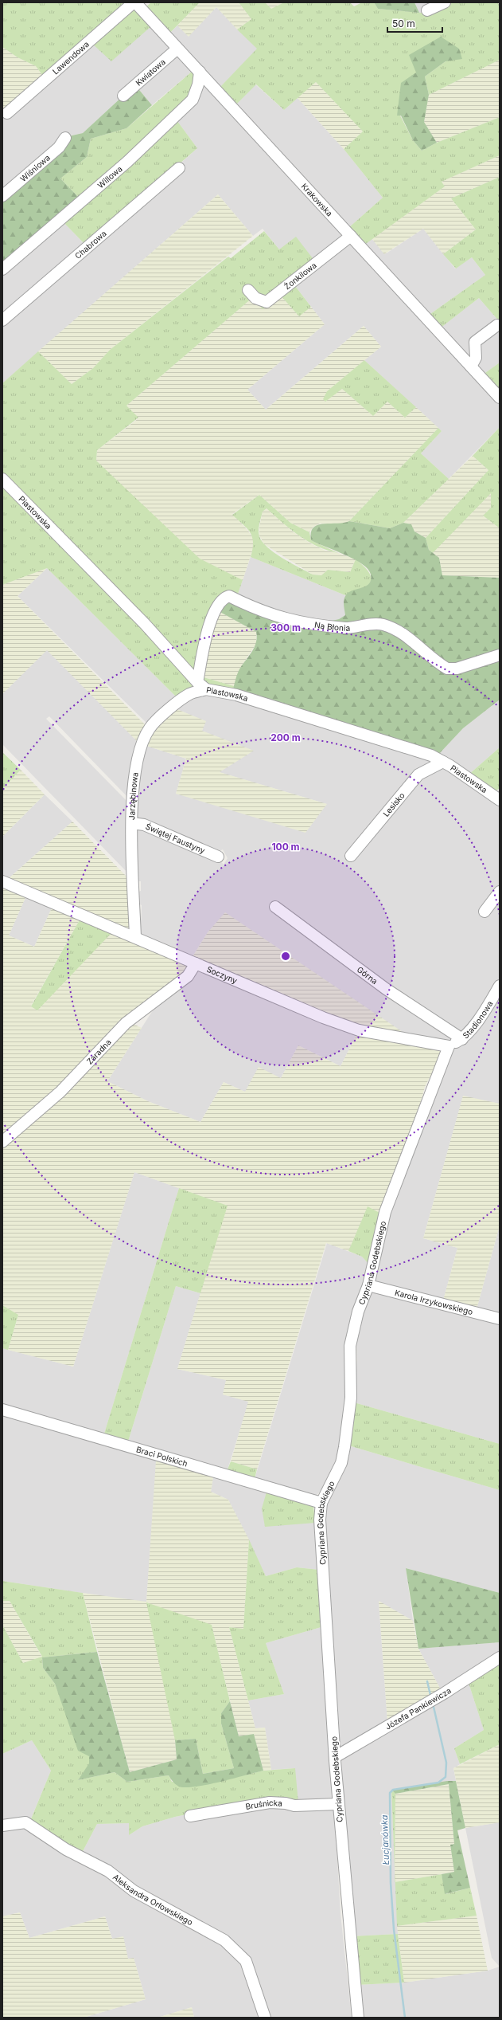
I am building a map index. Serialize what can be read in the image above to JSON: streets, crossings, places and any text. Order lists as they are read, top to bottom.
{
  "streets": {
    "street": [
      "Lawendowa",
      "Kwiatowa",
      "Wiśniowa",
      "Willowa",
      "Krakowska",
      "Chabrowa",
      "Żonkilowa",
      "Piastowska",
      "Na Błonia",
      "Jarzębinowa",
      "Lesisko",
      "Świętej Faustyny",
      "Soczyny",
      "Górna",
      "Stadionowa",
      "Zaradna",
      "Cypriana Godebskiego",
      "Karola Irzykowskiego",
      "Braci Polskich",
      "Józefa Pankiewicza",
      "Bruśnicka",
      "Aleksandra Orłowskiego"
    ]
  },
  "crossings": [
    ["Lawendowa", "Krakowska"],
    ["Kwiatowa", "Krakowska"],
    ["Willowa", "Krakowska"],
    ["Krakowska", "Żonkilowa"],
    ["Piastowska", "Na Błonia"],
    ["Piastowska", "Jarzębinowa"],
    ["Piastowska", "Lesisko"],
    ["Na Błonia", "Jarzębinowa"],
    ["Jarzębinowa", "Świętej Faustyny"],
    ["Jarzębinowa", "Soczyny"],
    ["Soczyny", "Stadionowa"],
    ["Soczyny", "Zaradna"],
    ["Soczyny", "Cypriana Godebskiego"],
    ["Górna", "Stadionowa"],
    ["Stadionowa", "Cypriana Godebskiego"],
    ["Cypriana Godebskiego", "Karola Irzykowskiego"],
    ["Cypriana Godebskiego", "Braci Polskich"],
    ["Cypriana Godebskiego", "Józefa Pankiewicza"],
    ["Cypriana Godebskiego", "Bruśnicka"]
  ],
  "water": ["Łucjanówka"],
  "scale_bar": "50 m",
  "rings": ["300 m", "200 m", "100 m"]
}
